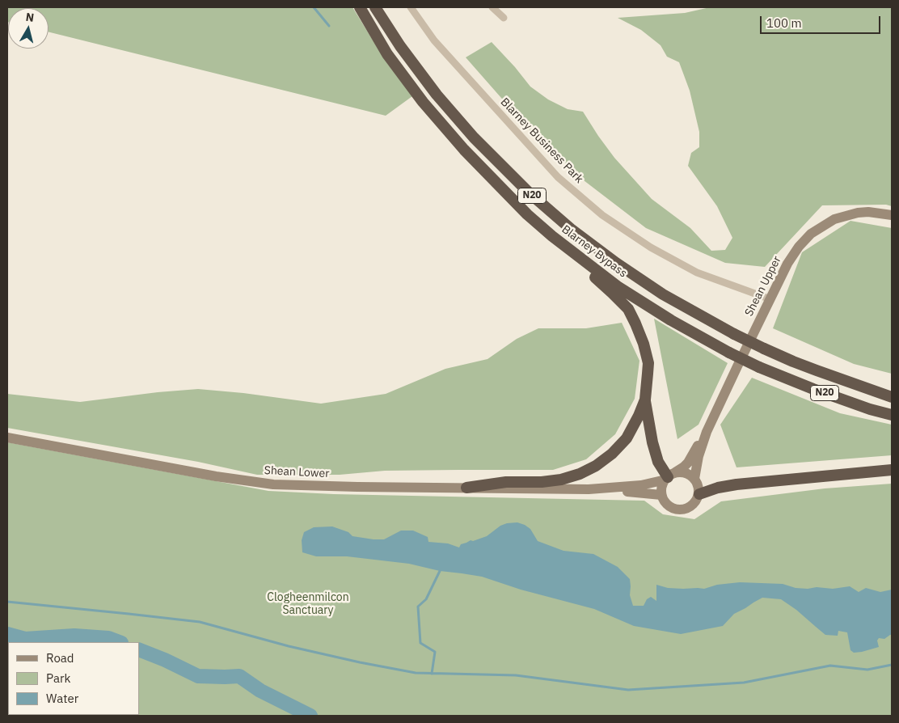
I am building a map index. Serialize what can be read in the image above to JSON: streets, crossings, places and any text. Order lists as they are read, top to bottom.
{
  "streets": {
    "highway": ["N20", "Blarney Bypass"],
    "main road": ["Shean Upper", "Shean Lower"],
    "street": ["Blarney Business Park"]
  },
  "crossings": [
    ["Blarney Business Park", "Shean Upper"],
    ["Shean Upper", "Shean Lower"]
  ],
  "parks": ["Clogheenmilcon Sanctuary"],
  "legend": ["Road", "Park", "Water"],
  "scale_bar": "100 m",
  "north": "top"
}
